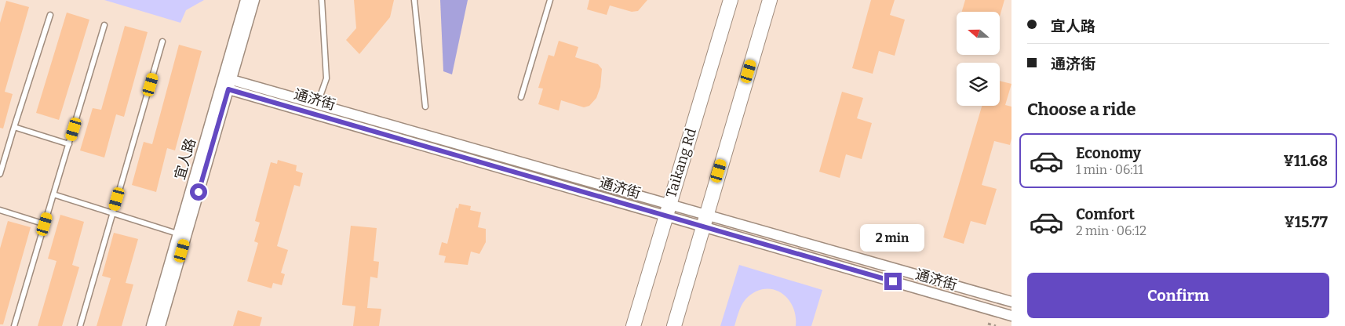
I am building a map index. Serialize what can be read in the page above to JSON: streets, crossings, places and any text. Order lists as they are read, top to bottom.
{
  "streets": {
    "main road": ["Taikang Rd"],
    "street": ["通济街", "宜人路"]
  },
  "crossings": [
    ["通济街", "宜人路"],
    ["通济街", "Taikang Rd"]
  ],
  "north": "left",
  "page": {
    "banner": ["宜人路", "通济街"],
    "heading": "Choose a ride",
    "list": [
      {
        "name": "Economy",
        "note": "1 min · 06:11",
        "value": "¥11.68"
      },
      {
        "name": "Comfort",
        "note": "2 min · 06:12",
        "value": "¥15.77"
      }
    ],
    "bubble": "2 min",
    "buttons": "Confirm"
  }
}
